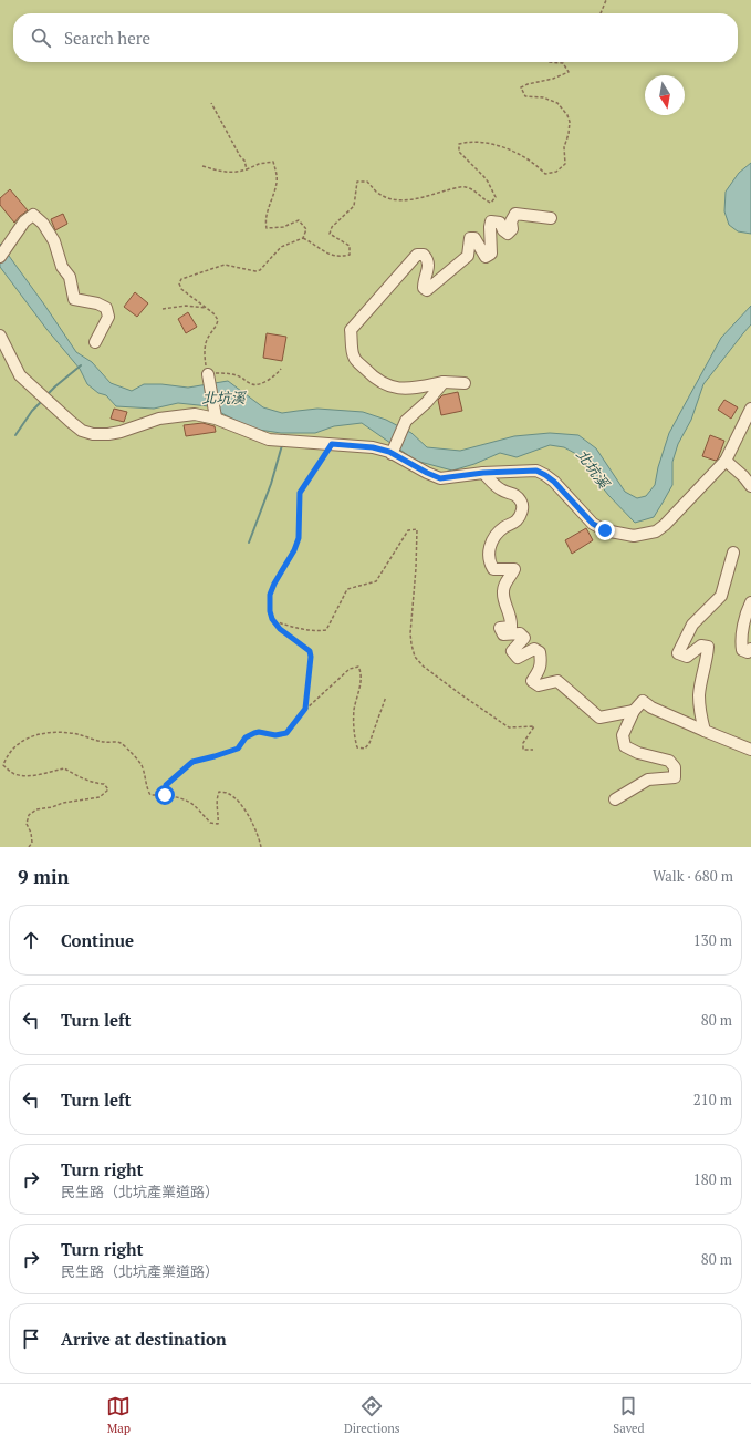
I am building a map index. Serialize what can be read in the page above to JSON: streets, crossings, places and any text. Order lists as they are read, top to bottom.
{
  "water": ["北坑溪"],
  "north": "bottom",
  "page": {
    "search": "Search here",
    "heading": ["9 min", "Walk · 680 m"],
    "list": [
      ["Continue", "130 m"],
      ["Turn left", "80 m"],
      ["Turn left", "210 m"],
      ["Turn right", "民生路（北坑產業道路）", "180 m"],
      ["Turn right", "民生路（北坑產業道路）", "80 m"],
      "Arrive at destination"
    ],
    "nav": ["Map", "Directions", "Saved"]
  }
}
